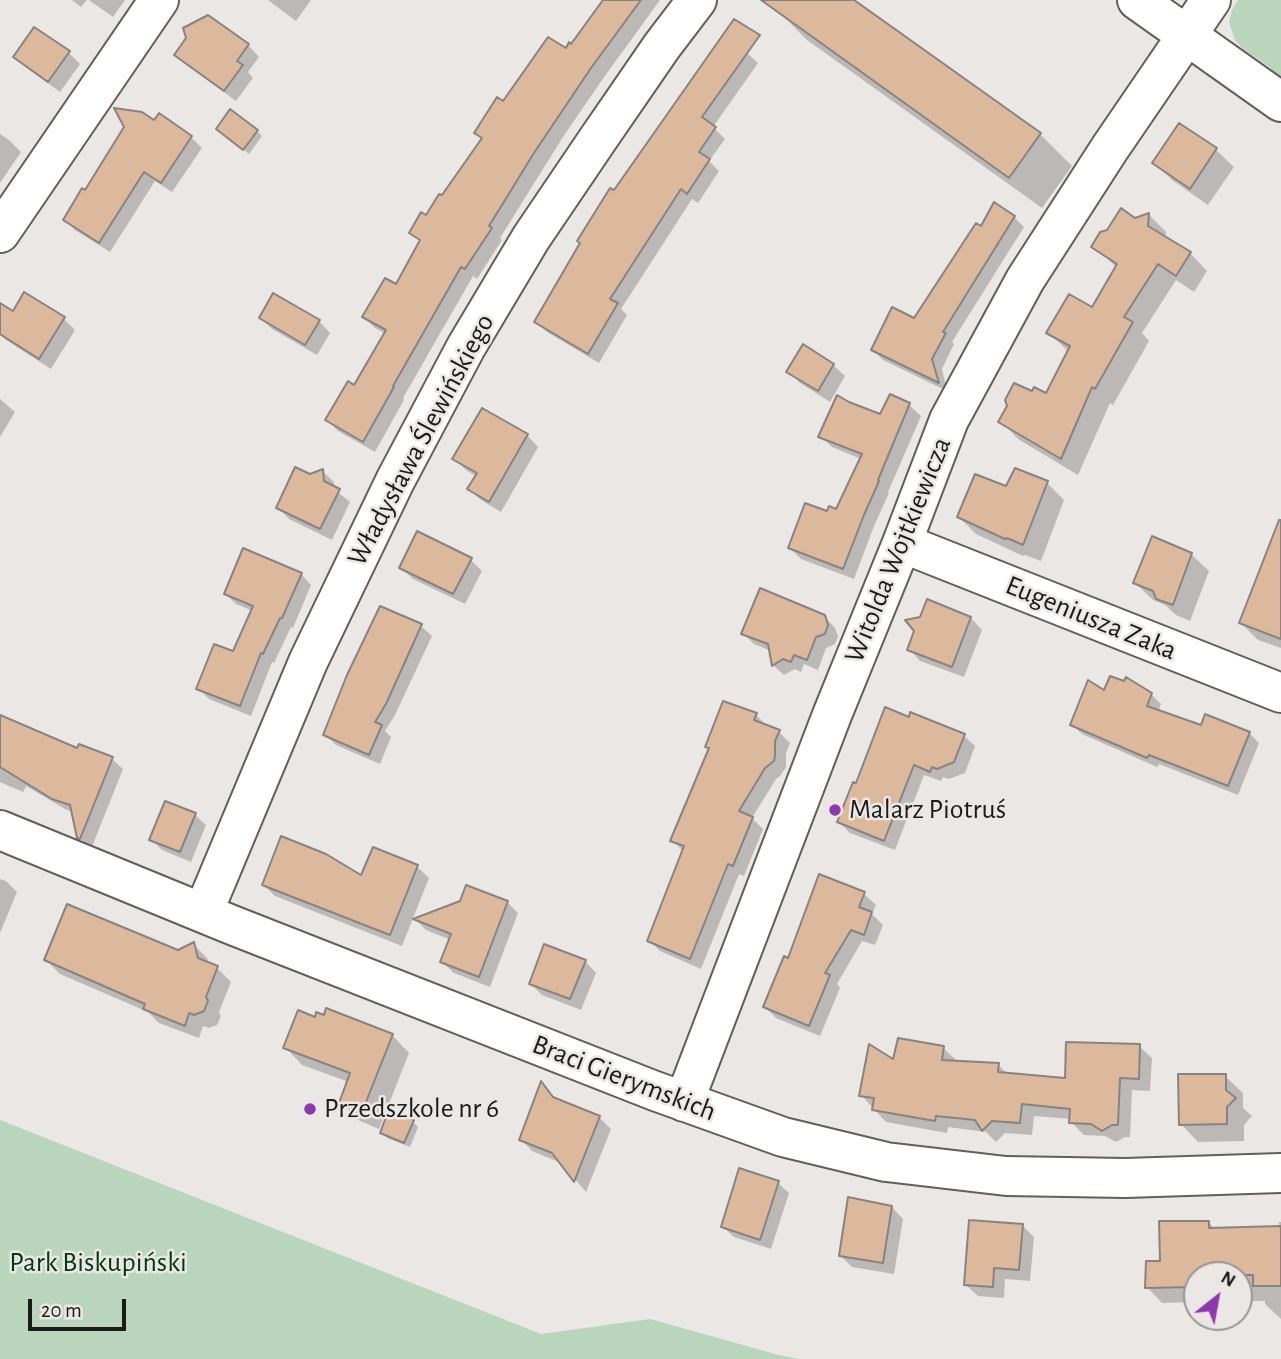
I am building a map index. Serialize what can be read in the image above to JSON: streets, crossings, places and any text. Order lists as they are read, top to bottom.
{
  "streets": {
    "street": [
      "Władysława Ślewińskiego",
      "Witolda Wojtkiewicza",
      "Eugeniusza Zaka",
      "Braci Gierymskich"
    ]
  },
  "crossings": [
    ["Władysława Ślewińskiego", "Braci Gierymskich"],
    ["Witolda Wojtkiewicza", "Eugeniusza Zaka"],
    ["Witolda Wojtkiewicza", "Braci Gierymskich"]
  ],
  "parks": ["Park Biskupiński"],
  "places": ["Malarz Piotruś", "Przedszkole nr 6"],
  "scale_bar": "20 m",
  "north": "top right"
}
